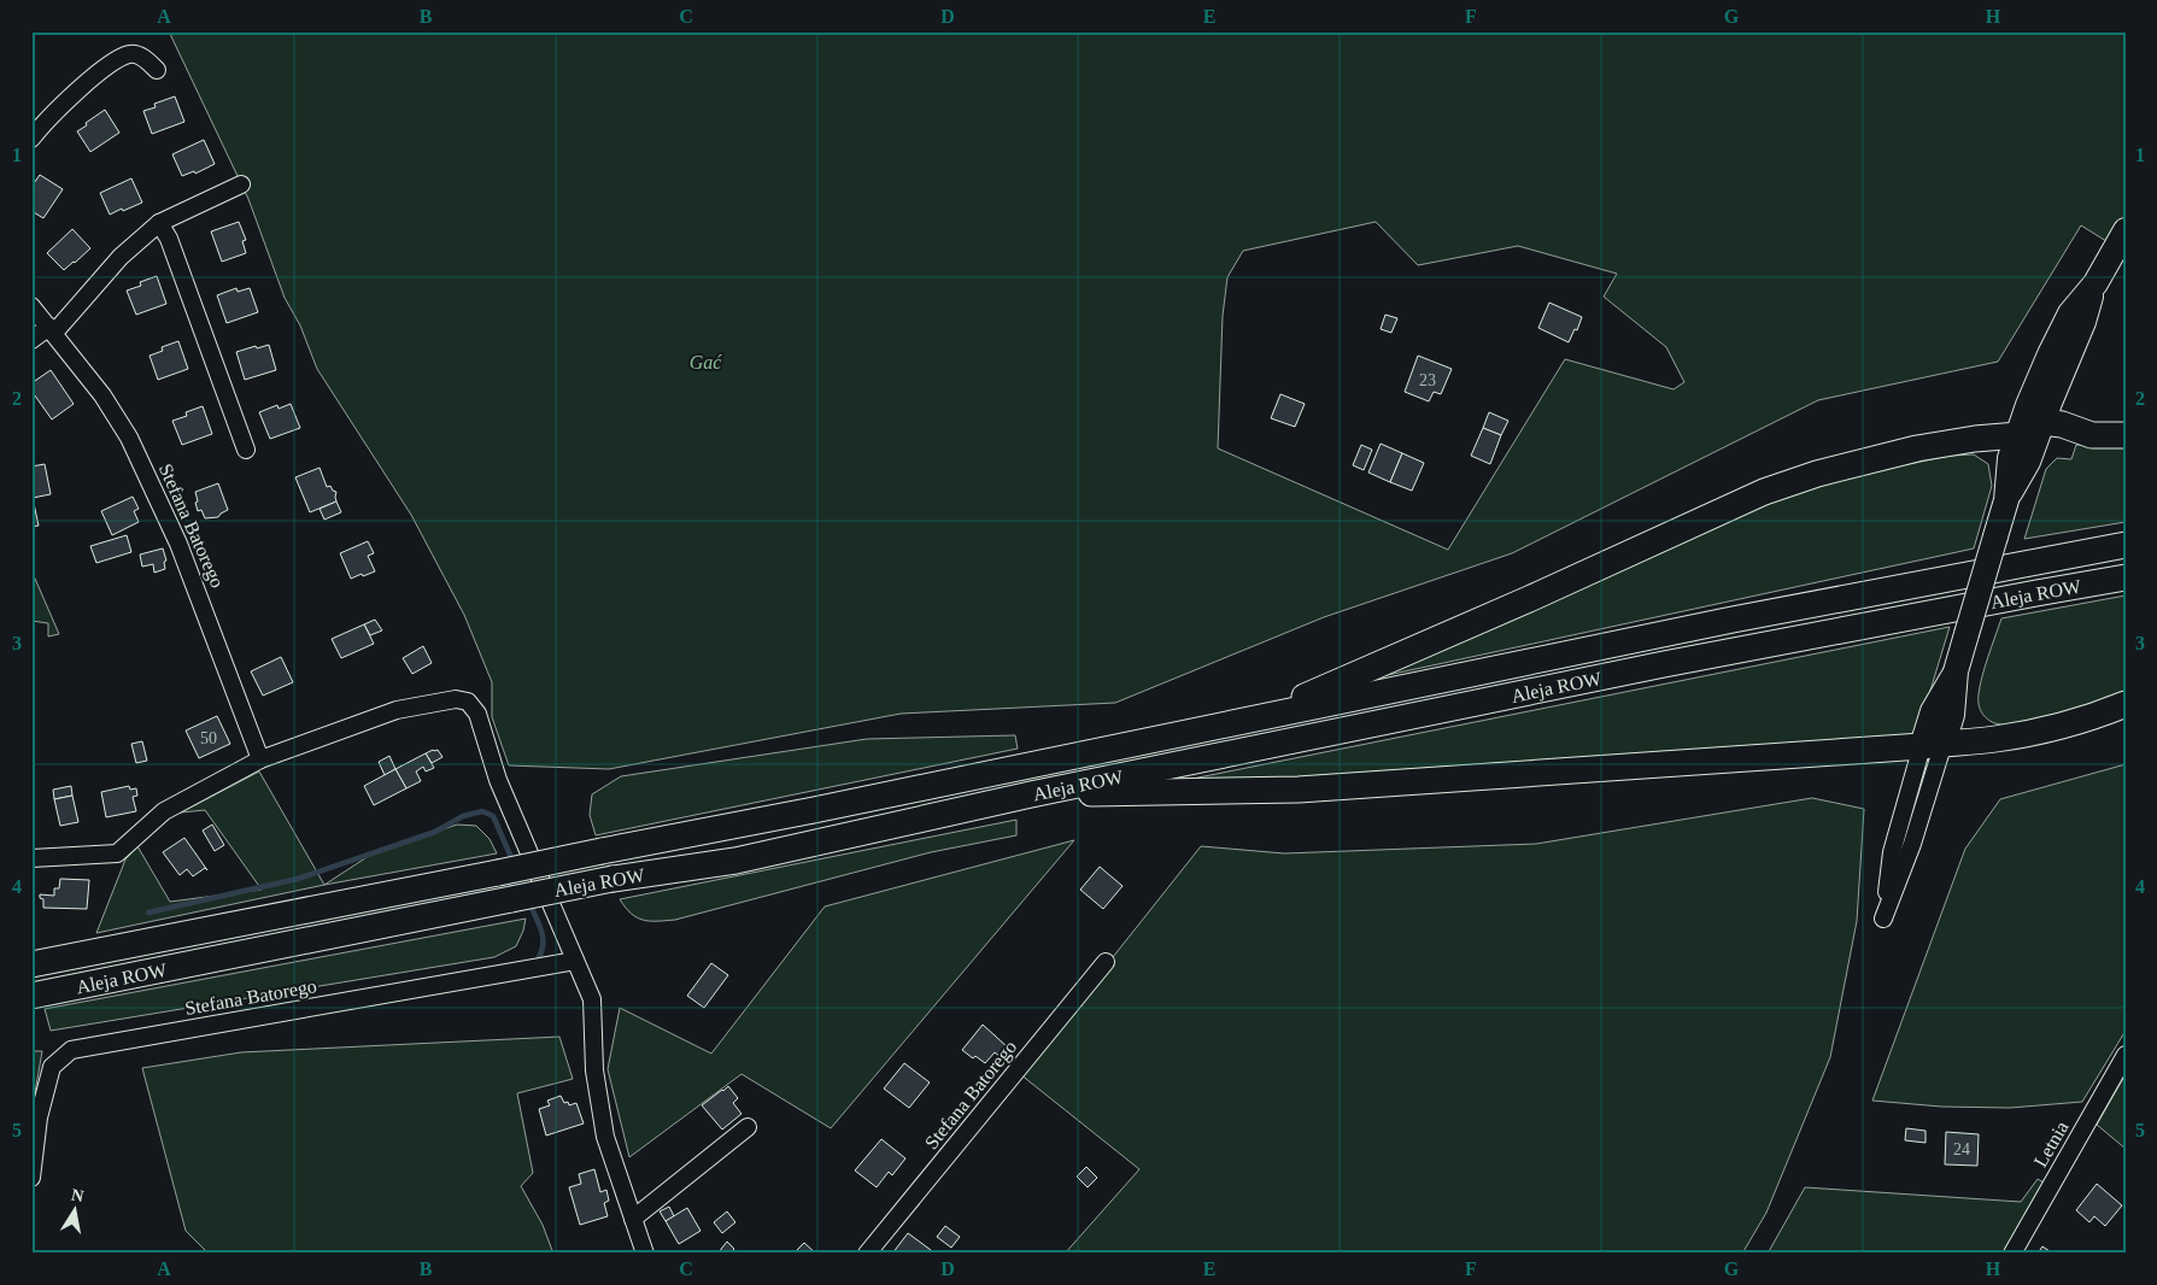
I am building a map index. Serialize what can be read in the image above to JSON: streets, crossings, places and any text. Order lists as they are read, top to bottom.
{
  "streets": {
    "main road": ["Aleja ROW"],
    "street": ["Stefana Batorego", "Letnia"]
  },
  "parks": ["Gać"],
  "house_numbers": ["23", "50", "24"],
  "north": "top",
  "grid": {
    "columns": [
      "A",
      "B",
      "C",
      "D",
      "E",
      "F",
      "G",
      "H"
    ],
    "rows": [
      "1",
      "2",
      "3",
      "4",
      "5"
    ]
  }
}
